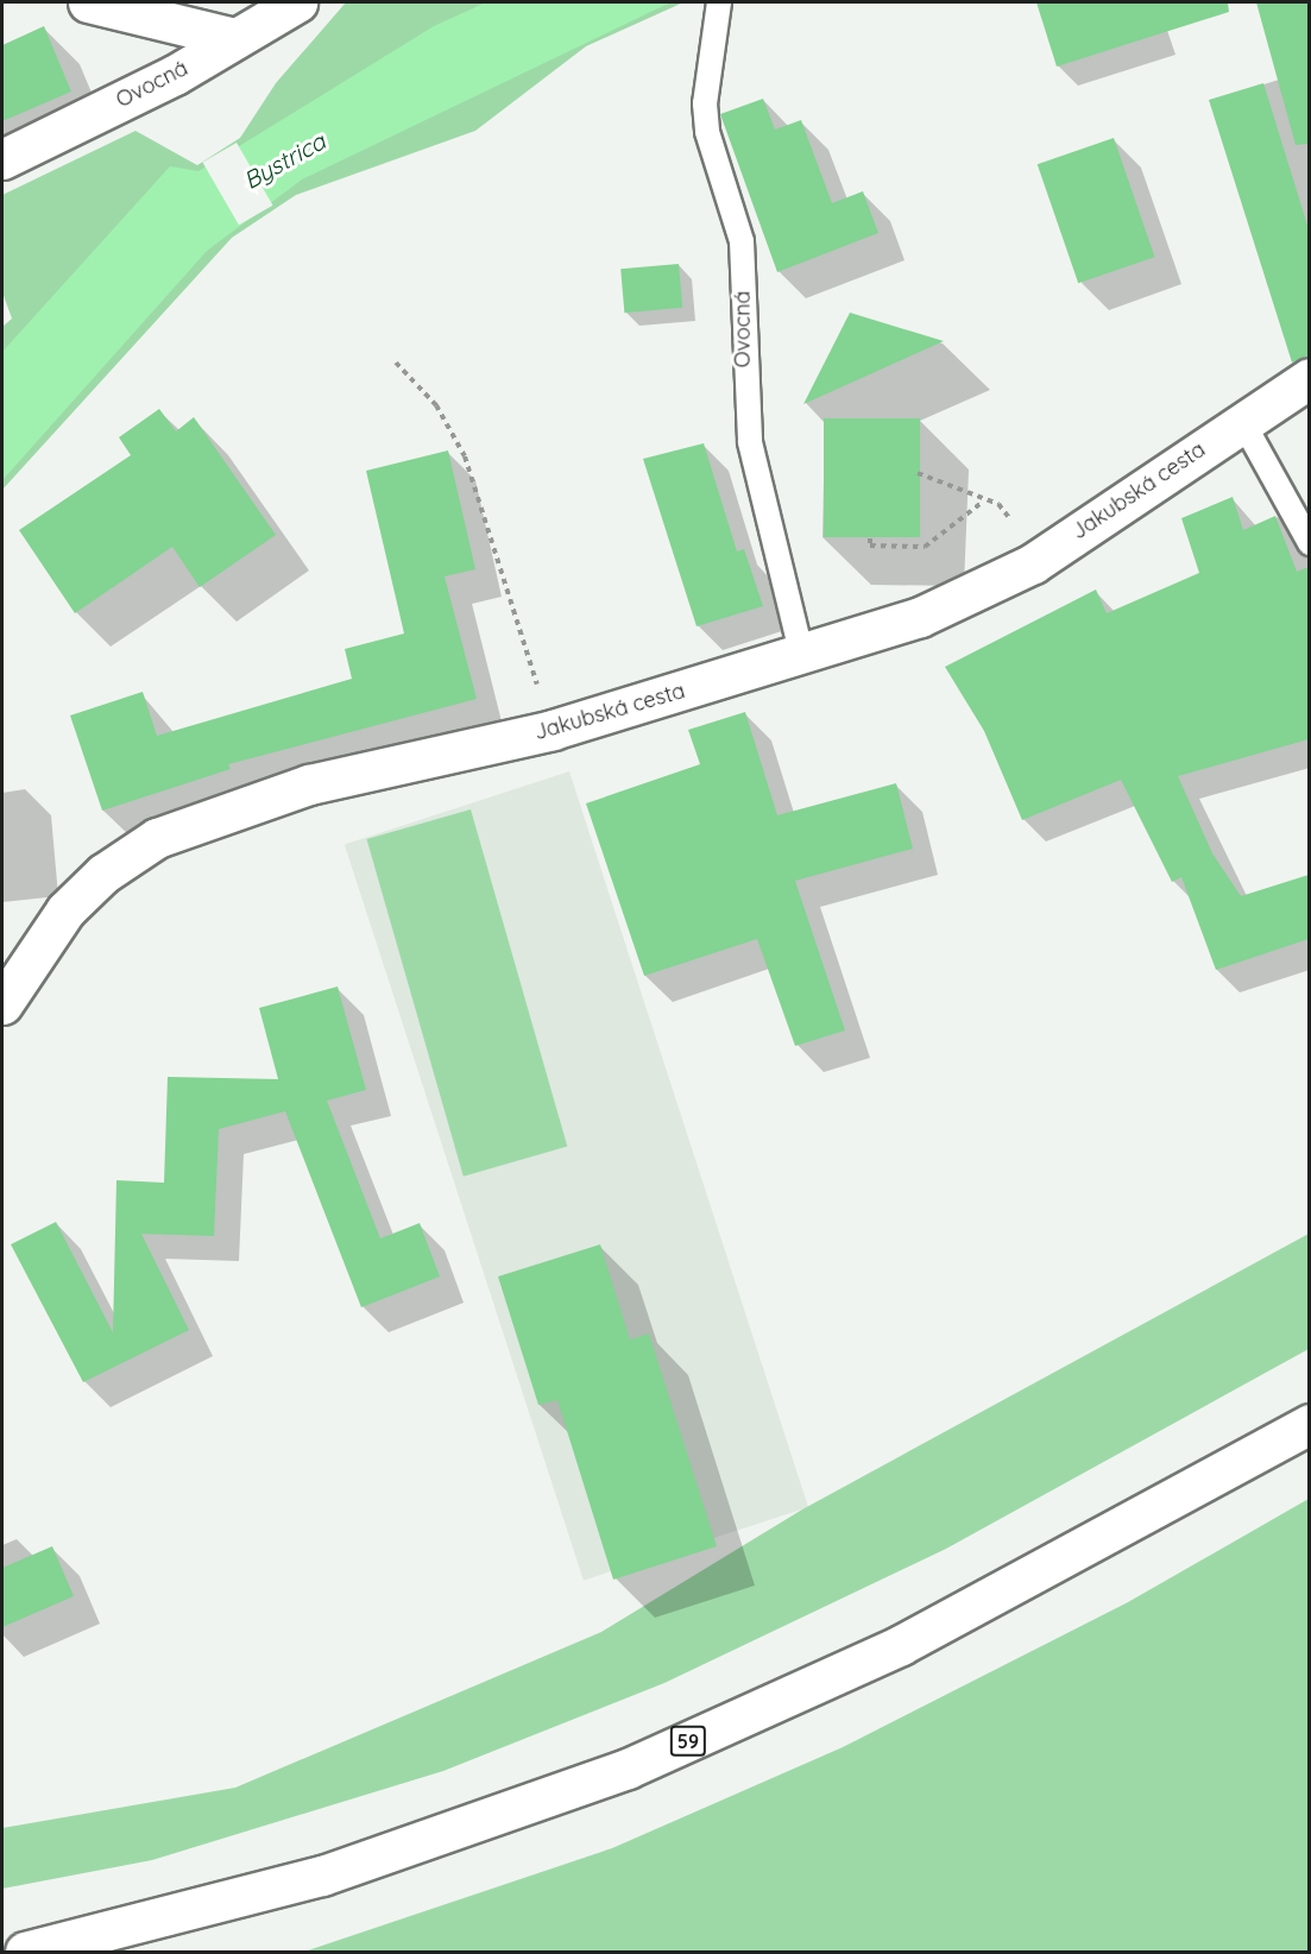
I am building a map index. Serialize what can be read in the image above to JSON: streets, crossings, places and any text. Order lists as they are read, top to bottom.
{
  "streets": {
    "street": ["Ovocná", "Jakubská cesta", "59"]
  },
  "crossings": [
    ["Ovocná", "Jakubská cesta"]
  ],
  "water": ["Bystrica"]
}
